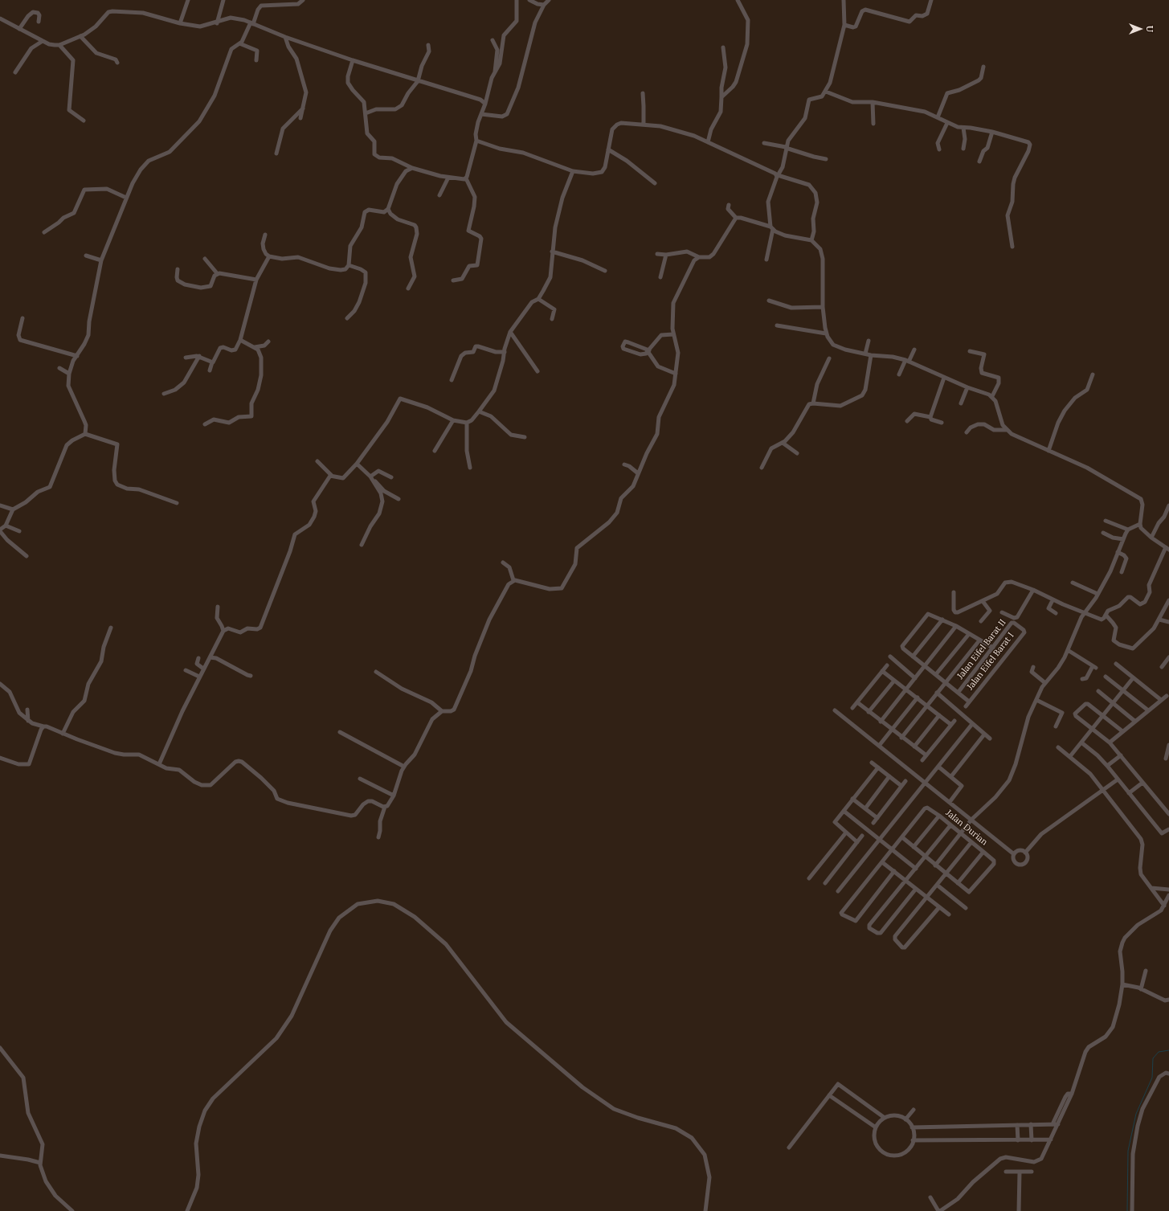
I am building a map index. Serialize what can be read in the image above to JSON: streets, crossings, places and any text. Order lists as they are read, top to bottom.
{
  "streets": {
    "street": ["Jalan Eifel Barat II", "Jalan Eifel Barat I", "Jalan Durian"]
  },
  "crossings": [
    ["Jalan Eifel Barat II", "Jalan Eifel Barat I"]
  ],
  "north": "right"
}
